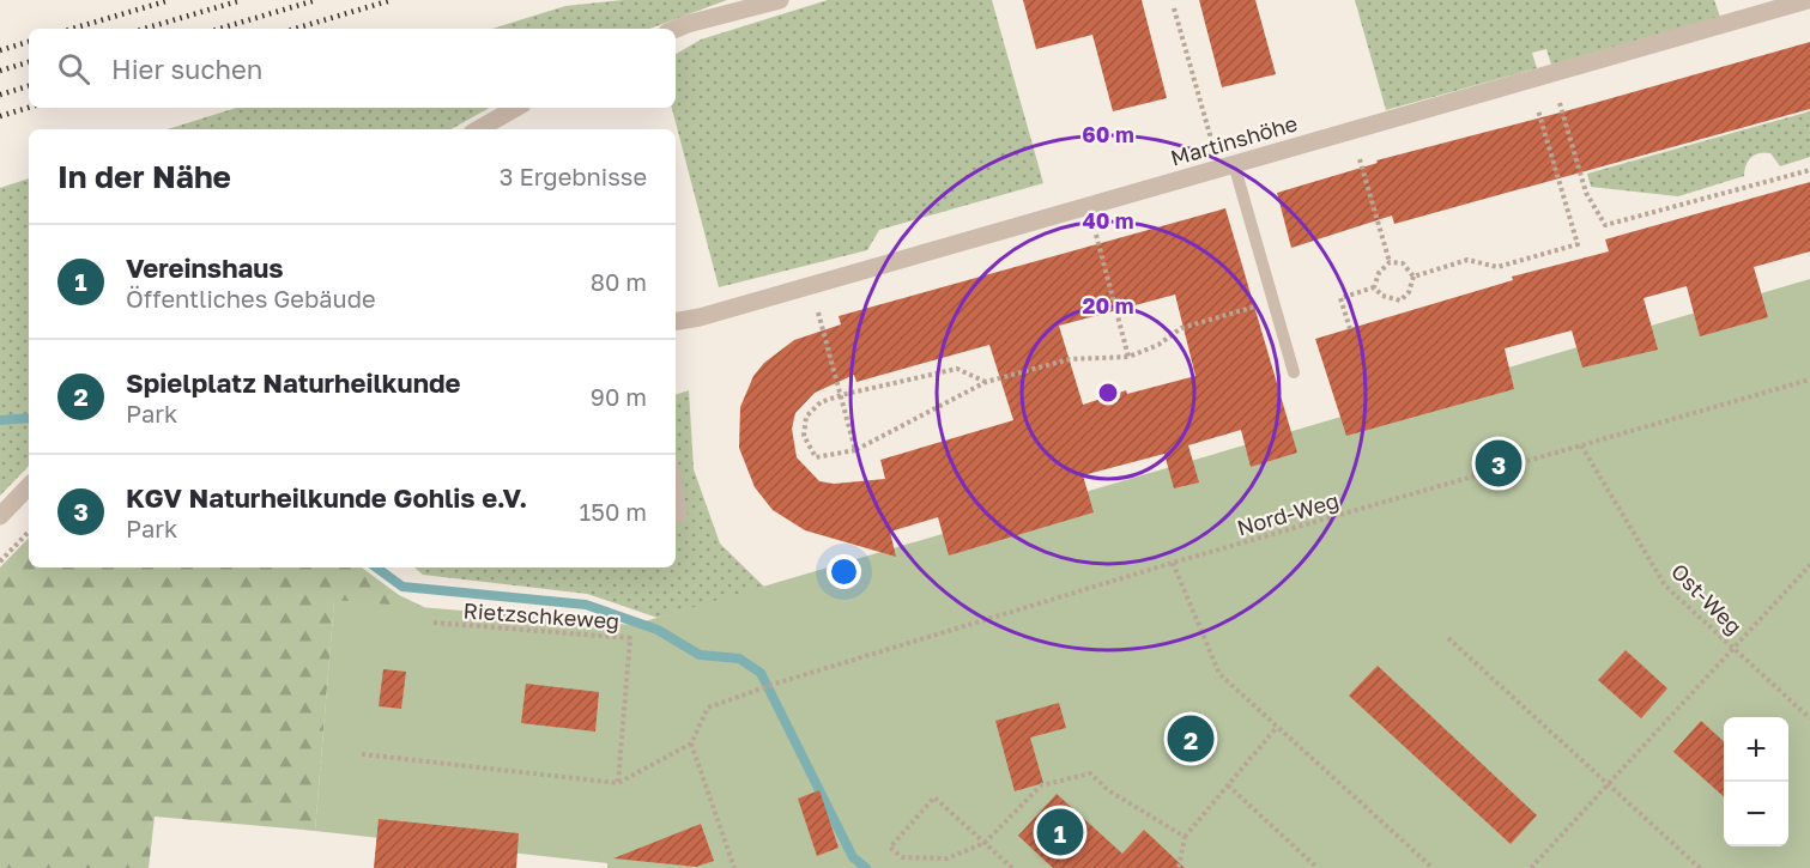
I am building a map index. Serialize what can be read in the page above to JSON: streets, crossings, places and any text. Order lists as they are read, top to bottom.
{
  "streets": {
    "street": ["Martinshöhe"],
    "path": ["Nord-Weg", "Ost-Weg", "Rietzschkeweg"]
  },
  "crossings": [
    ["Nord-Weg", "Ost-Weg"]
  ],
  "page": {
    "search": "Hier suchen",
    "heading": ["In der Nähe", "3 Ergebnisse"],
    "list": [
      {
        "mark": "1",
        "name": "Vereinshaus",
        "note": "Öffentliches Gebäude",
        "value": "80 m"
      },
      {
        "mark": "2",
        "name": "Spielplatz Naturheilkunde",
        "note": "Park",
        "value": "90 m"
      },
      {
        "mark": "3",
        "name": "KGV Naturheilkunde Gohlis e.V.",
        "note": "Park",
        "value": "150 m"
      }
    ],
    "pins": ["3", "2", "1"],
    "map_buttons": ["+", "−"]
  },
  "rings": ["60 m", "40 m", "20 m"]
}
